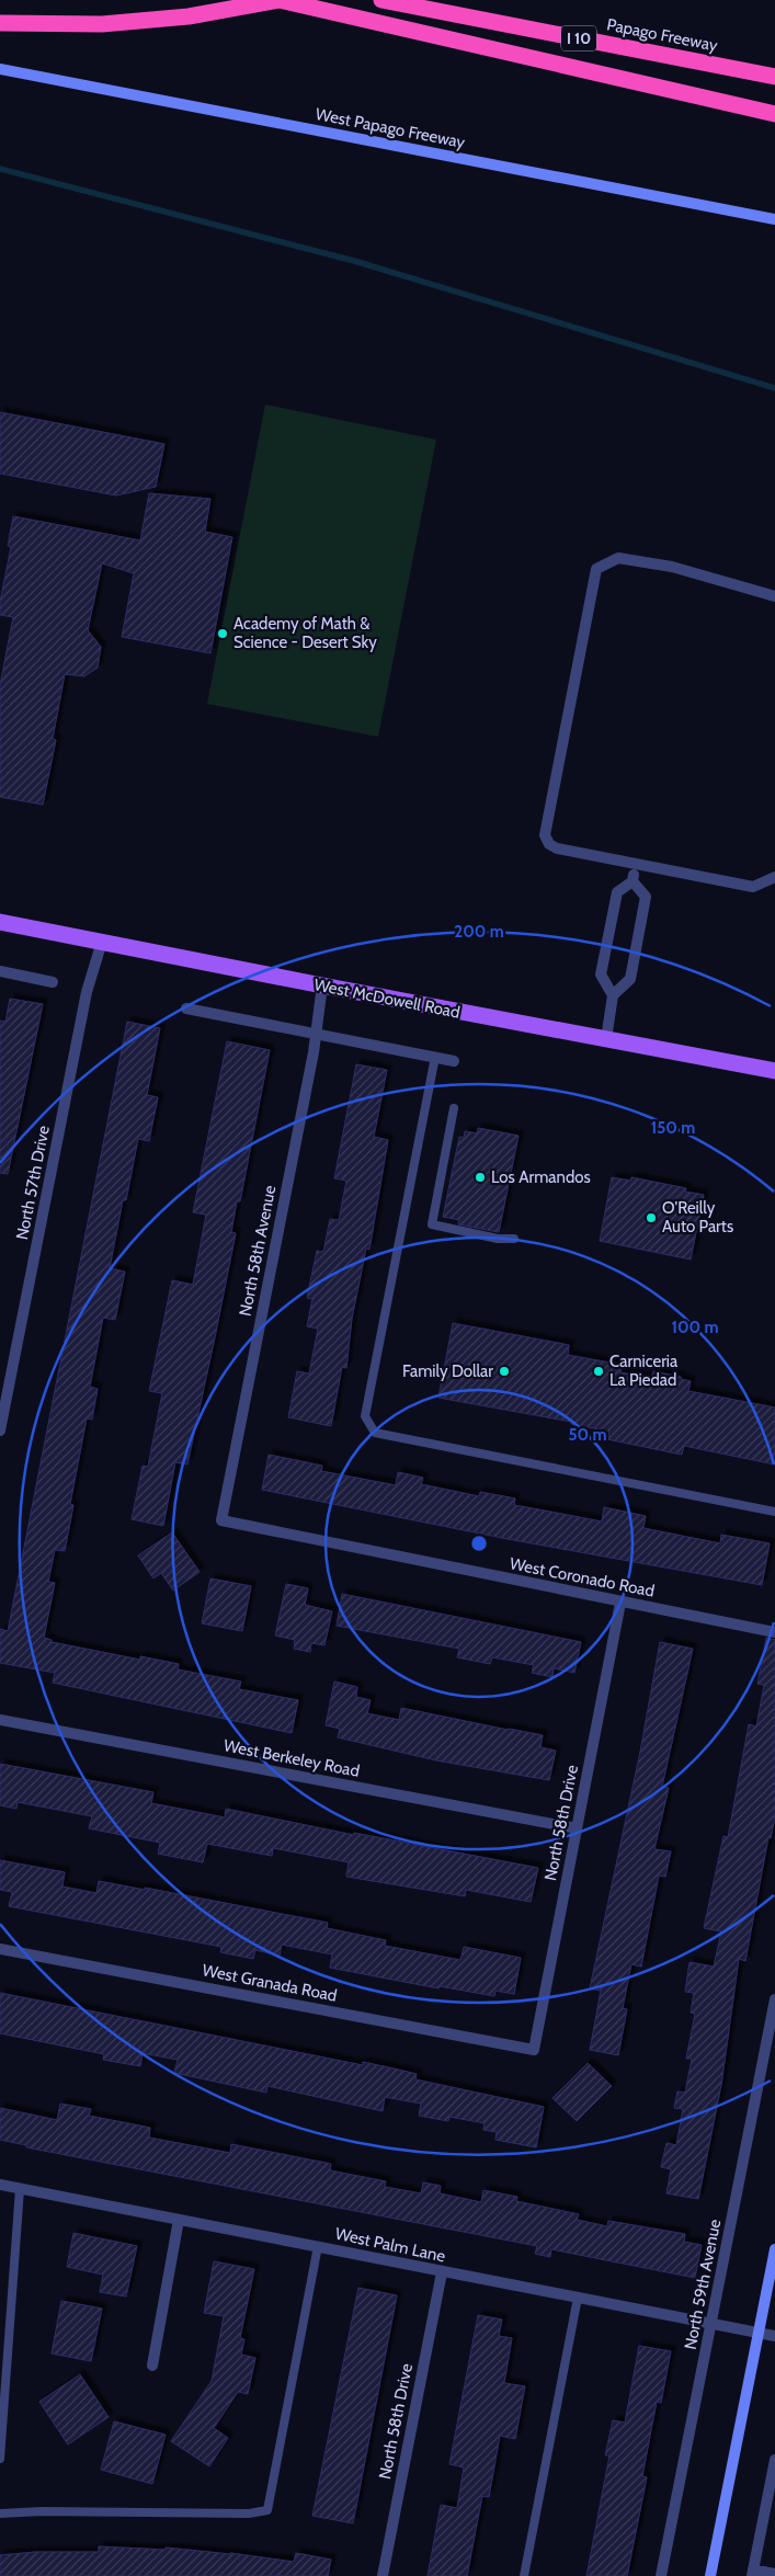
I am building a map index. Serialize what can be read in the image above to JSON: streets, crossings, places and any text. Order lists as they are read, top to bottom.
{
  "streets": {
    "highway": ["Papago Freeway", "I 10"],
    "main road": ["West Papago Freeway", "West McDowell Road"],
    "street": [
      "North 57th Drive",
      "North 58th Avenue",
      "West Coronado Road",
      "West Berkeley Road",
      "North 58th Drive",
      "West Granada Road",
      "West Palm Lane",
      "North 59th Avenue"
    ]
  },
  "crossings": [
    ["West McDowell Road", "North 57th Drive"],
    ["West McDowell Road", "North 58th Avenue"],
    ["North 58th Avenue", "West Coronado Road"],
    ["West Coronado Road", "North 58th Drive"],
    ["West Berkeley Road", "North 58th Drive"],
    ["North 58th Drive", "West Granada Road"],
    ["North 58th Drive", "West Palm Lane"],
    ["West Palm Lane", "North 59th Avenue"]
  ],
  "places": [
    "Academy of Math & Science - Desert Sky",
    "Los Armandos",
    "O'Reilly Auto Parts",
    "Family Dollar",
    "Carniceria La Piedad"
  ],
  "rings": [
    "200 m",
    "150 m",
    "100 m",
    "50 m"
  ]
}
